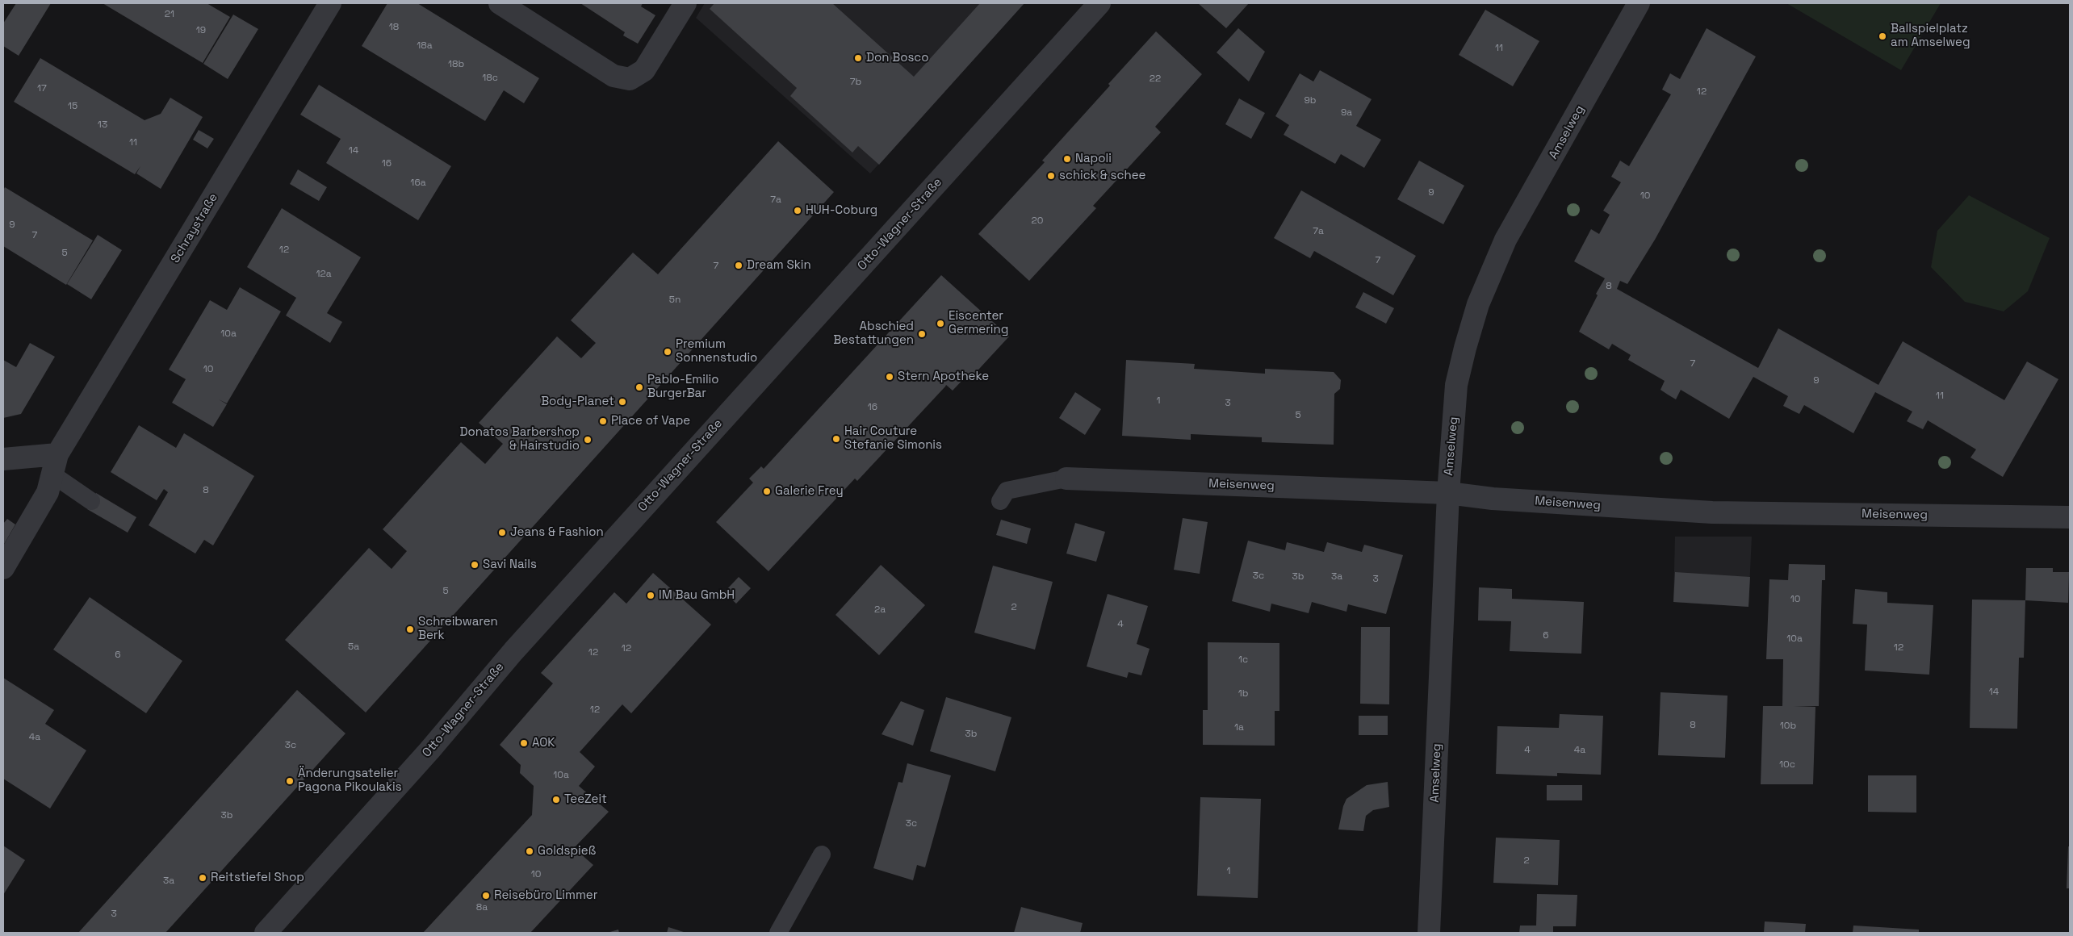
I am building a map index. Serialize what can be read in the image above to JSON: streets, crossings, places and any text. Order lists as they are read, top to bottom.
{
  "streets": {
    "street": [
      "Amselweg",
      "Otto-Wagner-Straße",
      "Schraystraße",
      "Meisenweg"
    ]
  },
  "crossings": [
    ["Amselweg", "Meisenweg"]
  ],
  "places": [
    "Ballspielplatz am Amselweg",
    "Don Bosco",
    "Napoli",
    "schick & schee",
    "HUH-Coburg",
    "Dream Skin",
    "Eiscenter Germering",
    "Abschied Bestattungen",
    "Premium Sonnenstudio",
    "Stern Apotheke",
    "Pablo-Emilio BurgerBar",
    "Body-Planet",
    "Place of Vape",
    "Hair Couture Stefanie Simonis",
    "Donatos Barbershop & Hairstudio",
    "Galerie Frey",
    "Jeans & Fashion",
    "Savi Nails",
    "IM Bau GmbH",
    "Schreibwaren Berk",
    "AOK",
    "Änderungsatelier Pagona Pikoulakis",
    "TeeZeit",
    "Goldspieß",
    "Reitstiefel Shop",
    "Reisebüro Limmer"
  ],
  "house_numbers": [
    "21",
    "18",
    "19",
    "18a",
    "11",
    "18b",
    "18c",
    "22",
    "7b",
    "17",
    "12",
    "9b",
    "15",
    "9a",
    "13",
    "11",
    "14",
    "16",
    "16a",
    "9",
    "10",
    "7a",
    "20",
    "9",
    "7a",
    "7",
    "12",
    "5",
    "7",
    "7",
    "12a",
    "8",
    "5n",
    "10a",
    "7",
    "10",
    "9",
    "11",
    "1",
    "3",
    "16",
    "5",
    "8",
    "3c",
    "3b",
    "3a",
    "3",
    "5",
    "10",
    "2",
    "2a",
    "4",
    "6",
    "10a",
    "5a",
    "12",
    "12",
    "12",
    "6",
    "1c",
    "14",
    "1b",
    "12",
    "8",
    "10b",
    "1a",
    "3b",
    "4a",
    "3c",
    "4",
    "4a",
    "10c",
    "10a",
    "3b",
    "3c",
    "2",
    "1",
    "10",
    "3a",
    "8a",
    "3"
  ]
}
